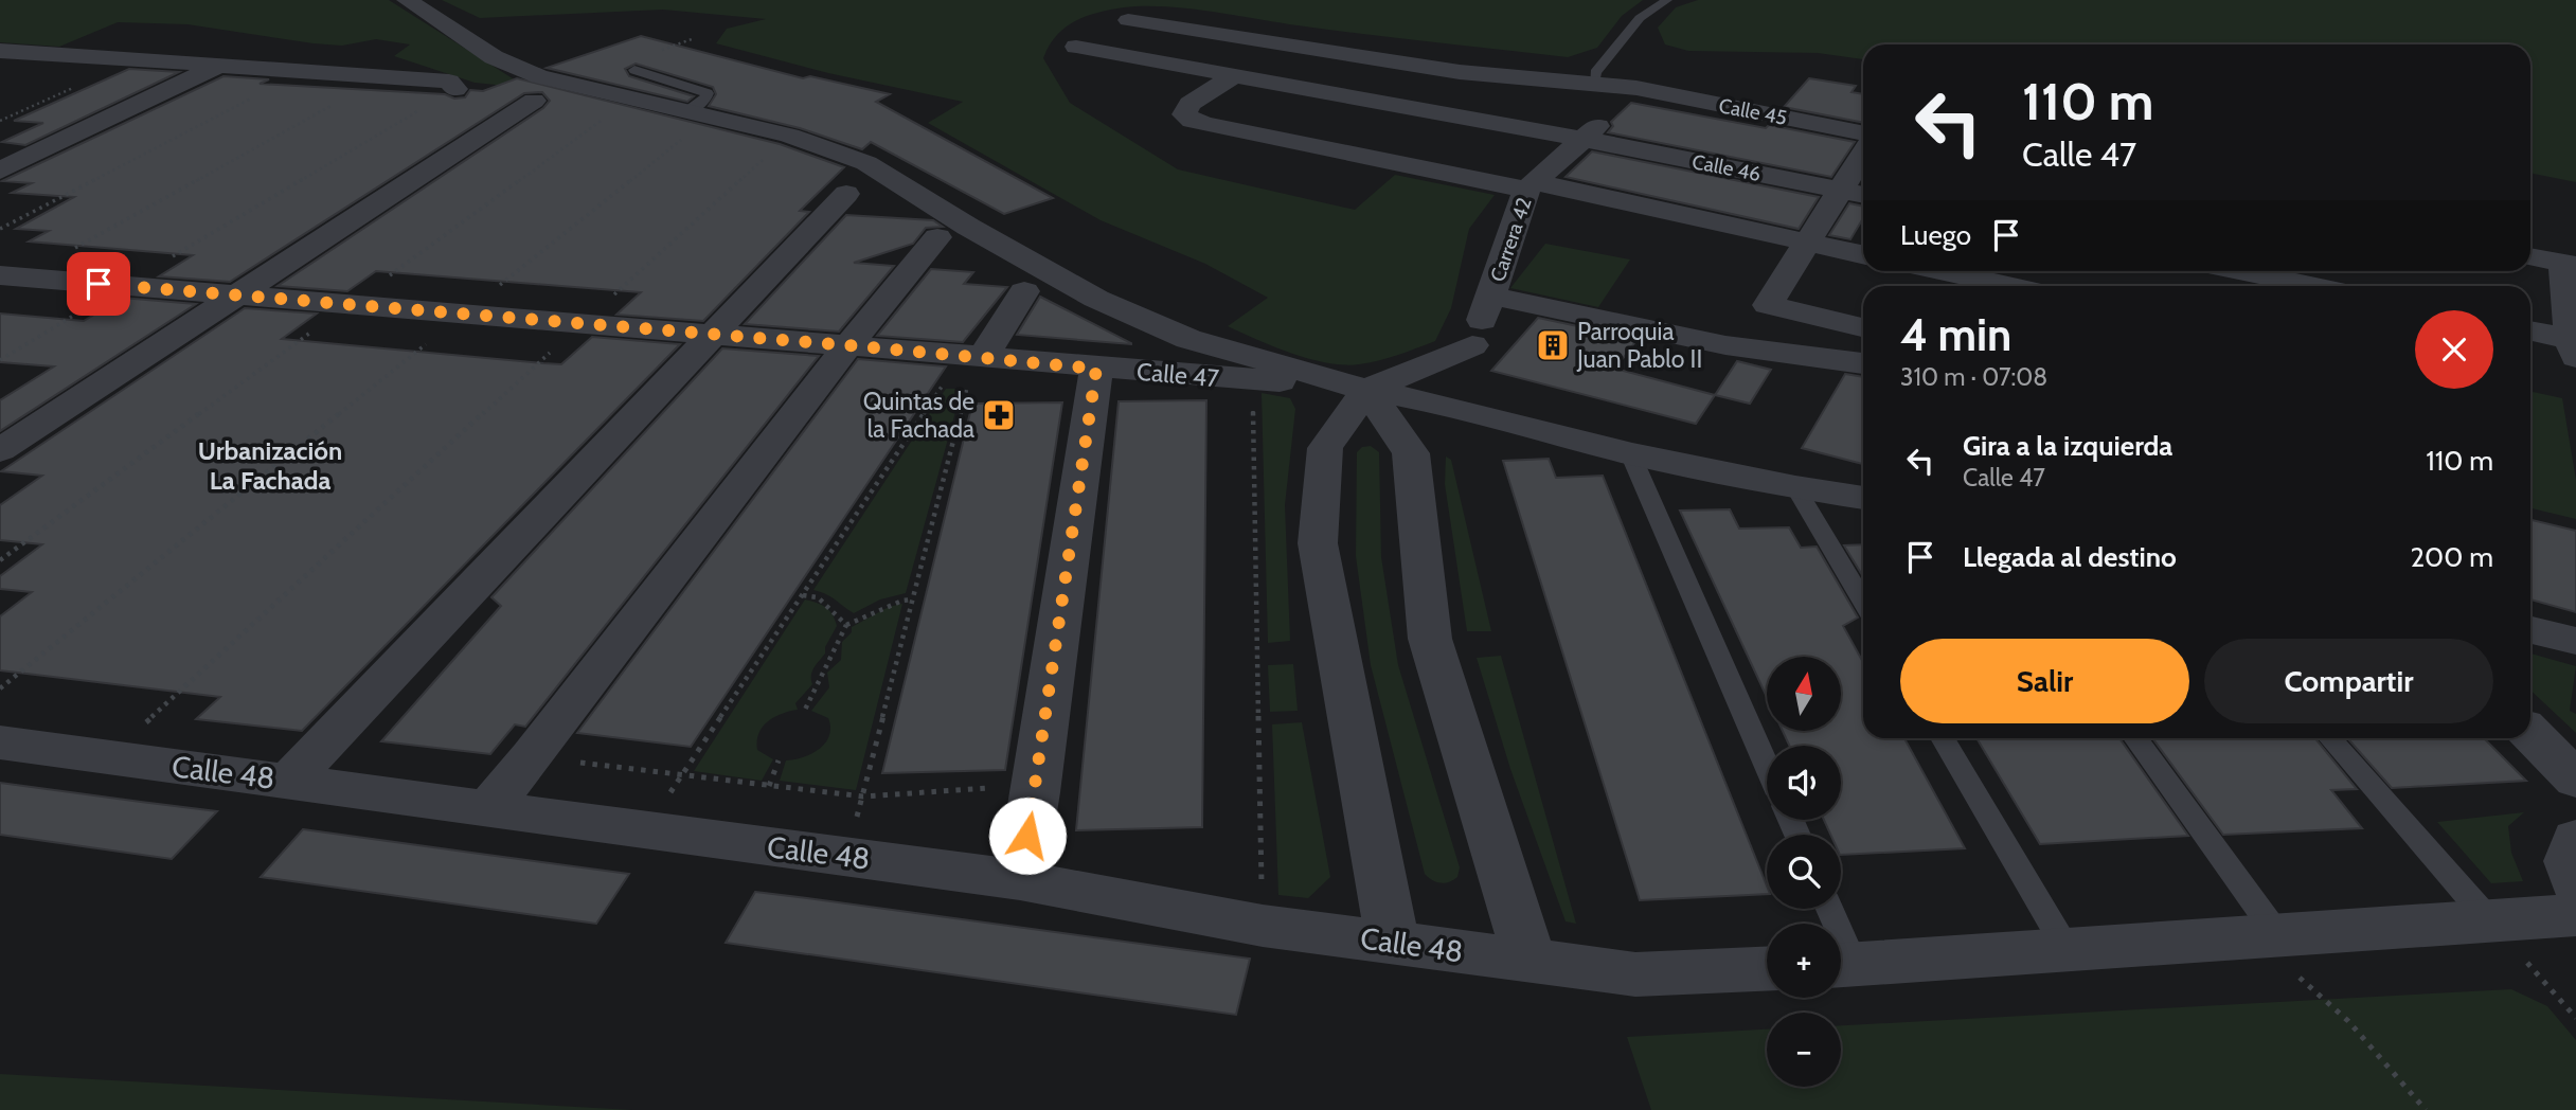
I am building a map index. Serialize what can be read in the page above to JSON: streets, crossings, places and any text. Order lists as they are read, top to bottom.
{
  "streets": {
    "street": [
      "Calle 45",
      "Calle 46",
      "Carrera 42",
      "Calle 47",
      "Calle 48"
    ]
  },
  "crossings": [
    ["Calle 45", "Carrera 42"],
    ["Calle 46", "Carrera 42"]
  ],
  "districts": ["Urbanización La Fachada"],
  "places": {
    "building": ["Parroquia Juan Pablo II"],
    "pharmacy": ["Quintas de la Fachada"]
  },
  "north": "top",
  "page": {
    "turn": ["110 m", "Calle 47"],
    "then": "Luego",
    "heading": ["4 min", "310 m · 07:08"],
    "list": [
      {
        "name": "Gira a la izquierda",
        "note": "Calle 47",
        "value": "110 m"
      },
      {
        "name": "Llegada al destino",
        "value": "200 m"
      }
    ],
    "buttons": ["Salir", "Compartir"],
    "map_buttons": ["+", "−"]
  }
}
